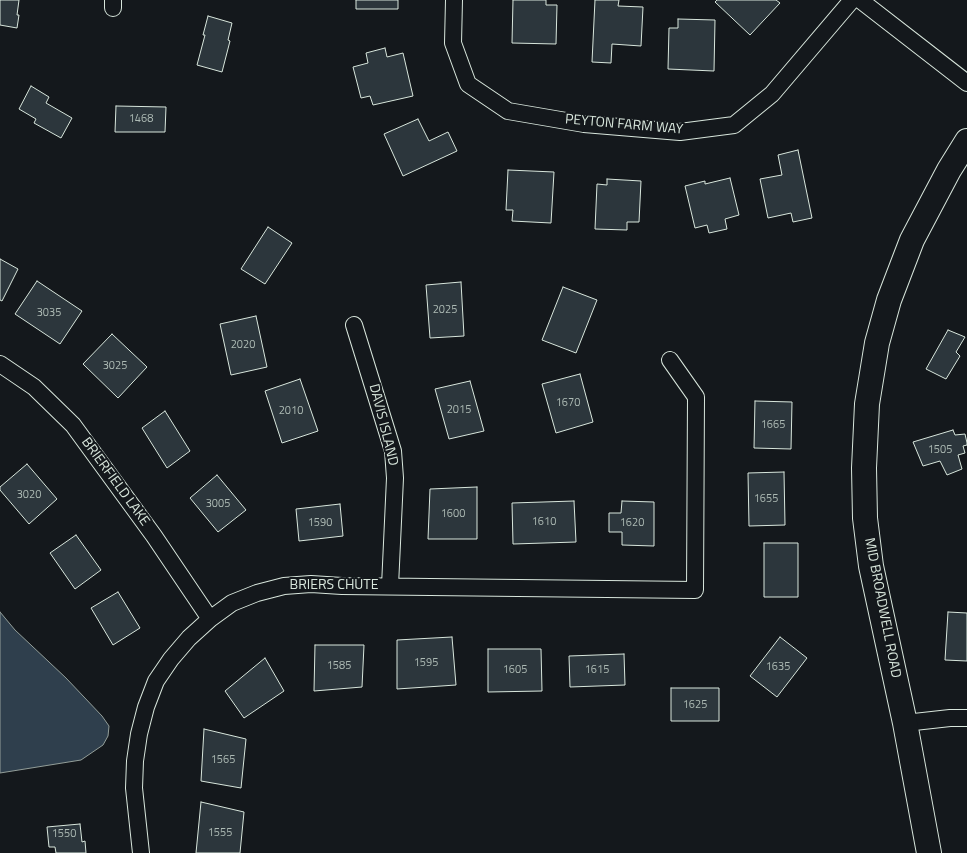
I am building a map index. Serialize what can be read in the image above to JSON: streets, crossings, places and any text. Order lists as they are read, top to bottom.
{
  "streets": {
    "street": [
      "PEYTON FARM WAY",
      "DAVIS ISLAND",
      "BRIERFIELD LAKE",
      "BRIERS CHUTE",
      "MID BROADWELL ROAD"
    ]
  },
  "crossings": [
    ["DAVIS ISLAND", "BRIERS CHUTE"],
    ["BRIERFIELD LAKE", "BRIERS CHUTE"]
  ],
  "house_numbers": [
    "1468",
    "2025",
    "3035",
    "2020",
    "3025",
    "1670",
    "2015",
    "2010",
    "1665",
    "1505",
    "3020",
    "1655",
    "3005",
    "1600",
    "1610",
    "1590",
    "1620",
    "1595",
    "1585",
    "1635",
    "1605",
    "1615",
    "1625",
    "1565",
    "1555",
    "1550"
  ]
}
